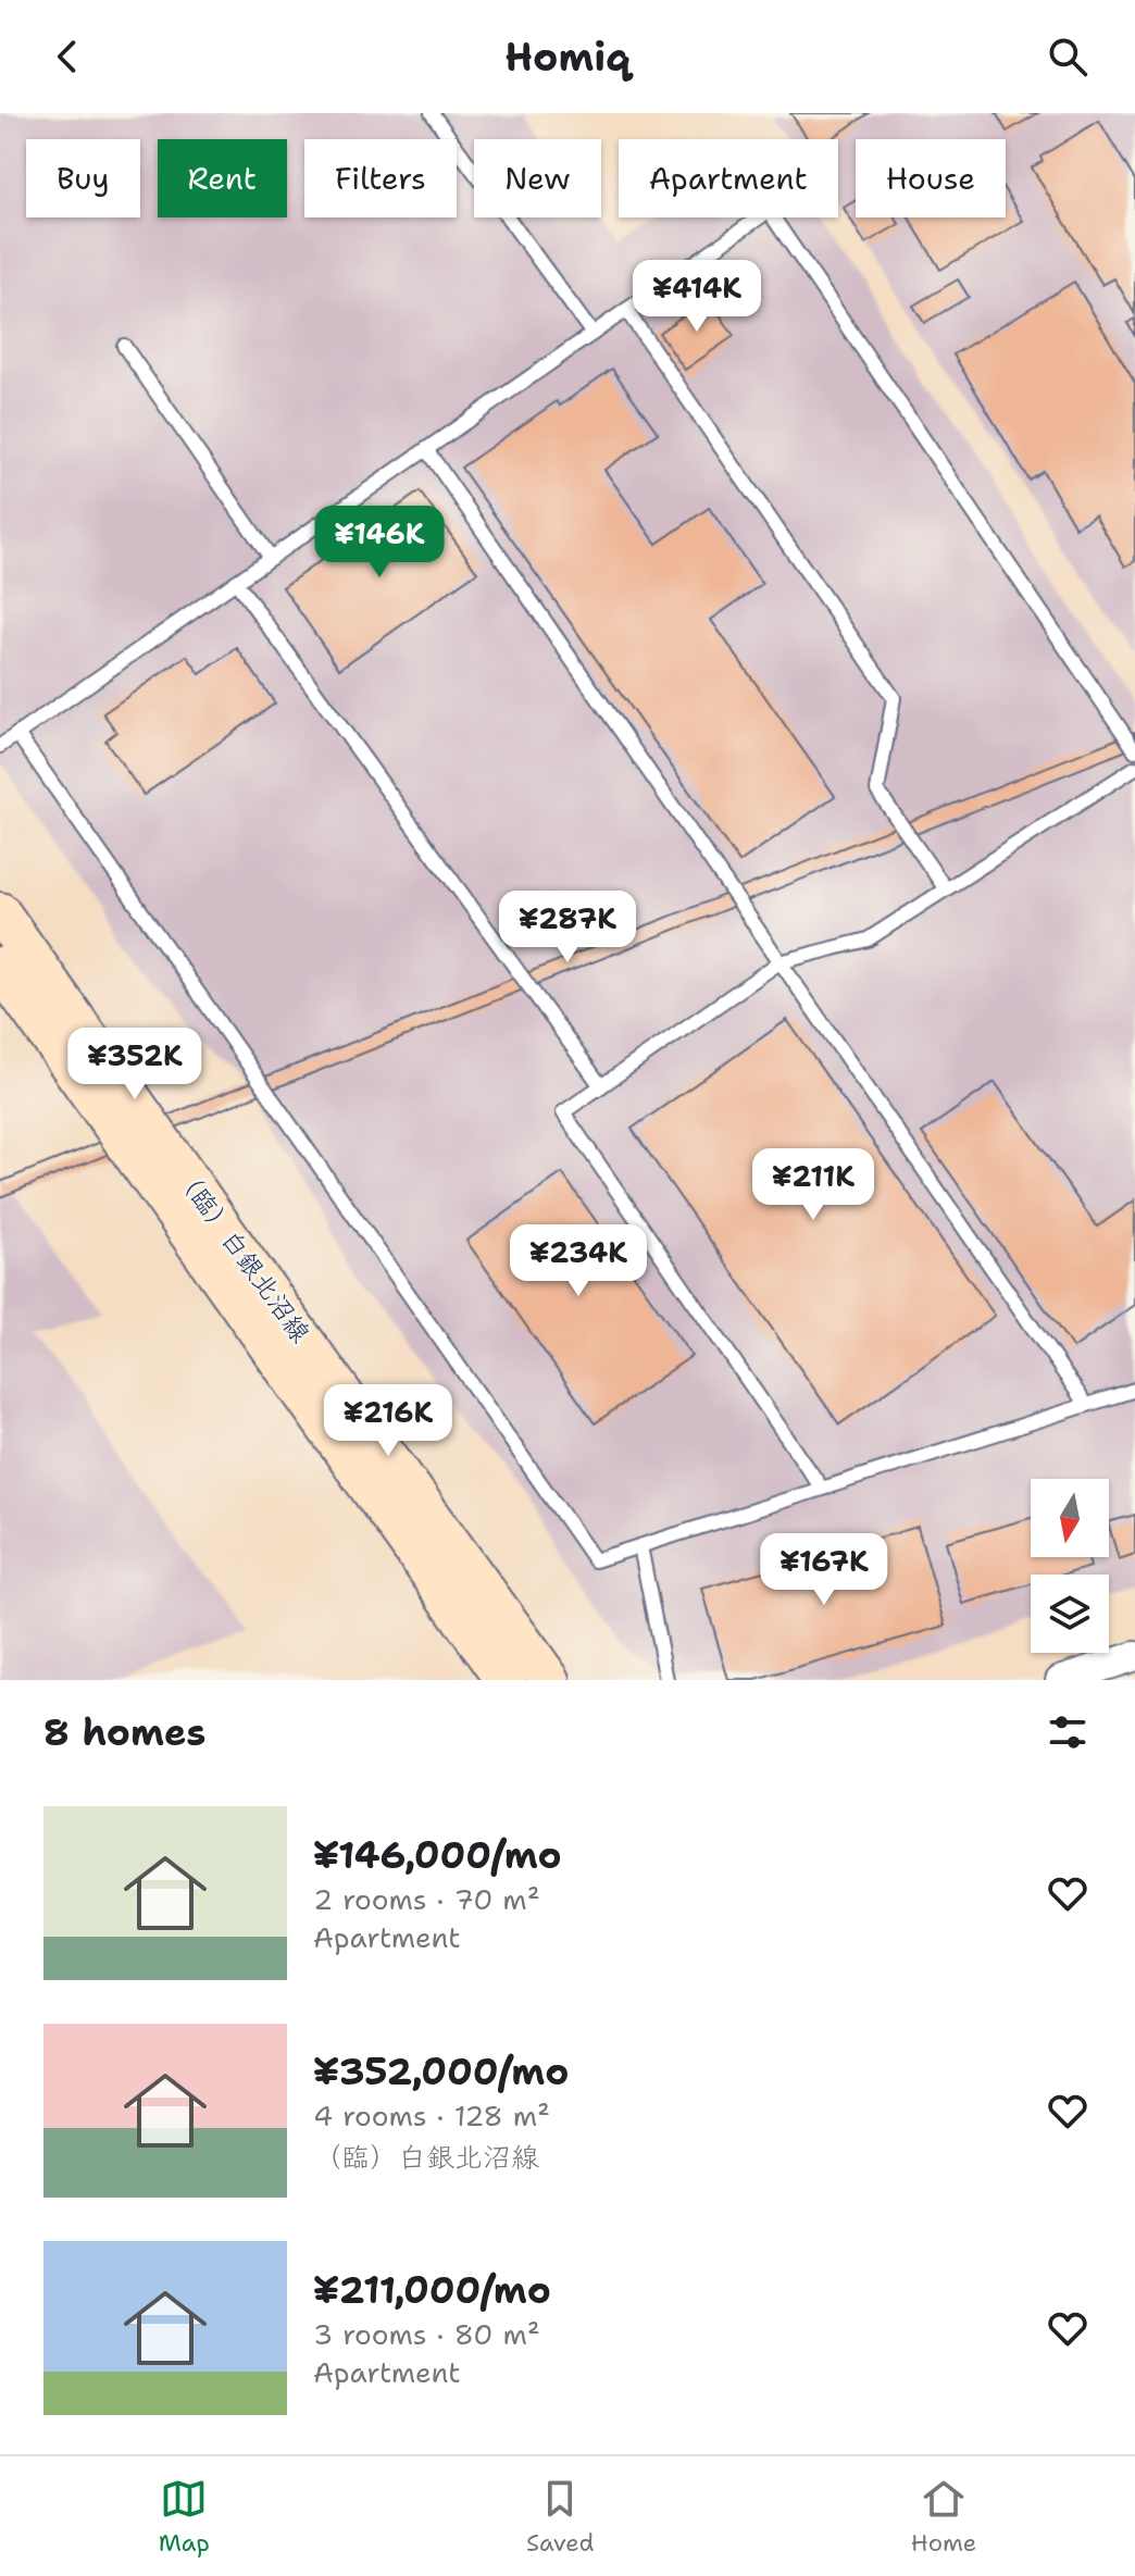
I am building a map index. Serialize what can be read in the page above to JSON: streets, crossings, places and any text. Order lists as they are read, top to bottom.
{
  "streets": {
    "street": ["（臨）白銀北沼線"]
  },
  "north": "bottom",
  "page": {
    "header": "Homiq",
    "chip": [
      "Buy",
      "Rent",
      "Filters",
      "New",
      "Apartment",
      "House"
    ],
    "price": [
      "¥414K",
      "¥146K",
      "¥287K",
      "¥352K",
      "¥211K",
      "¥234K",
      "¥216K",
      "¥167K"
    ],
    "heading": "8 homes",
    "list": [
      {
        "name": "¥146,000/mo",
        "note": "2 rooms · 70 m² · Apartment"
      },
      {
        "name": "¥352,000/mo",
        "note": "4 rooms · 128 m² · （臨）白銀北沼線"
      },
      {
        "name": "¥211,000/mo",
        "note": "3 rooms · 80 m² · Apartment"
      }
    ],
    "tabs": ["Map", "Saved", "Home"]
  }
}
